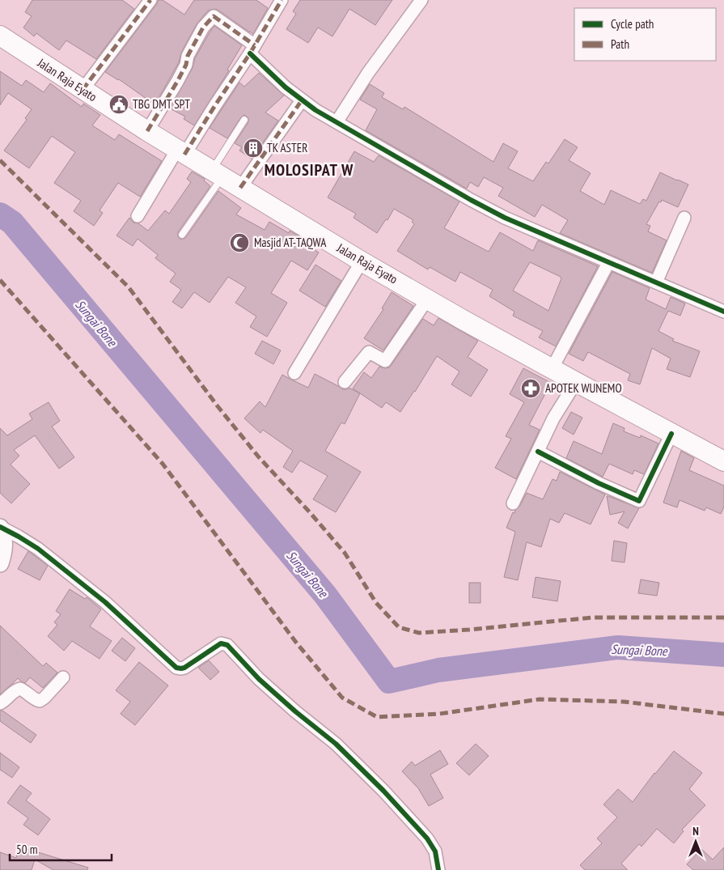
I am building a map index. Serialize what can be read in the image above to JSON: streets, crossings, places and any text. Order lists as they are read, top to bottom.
{
  "streets": {
    "main road": ["Jalan Raja Eyato"]
  },
  "districts": ["MOLOSIPAT W"],
  "water": ["Sungai Bone"],
  "places": {
    "public building": ["TBG DMT SPT"],
    "building": ["TK ASTER"],
    "mosque": ["Masjid AT-TAQWA"],
    "pharmacy": ["APOTEK WUNEMO"]
  },
  "legend": ["Cycle path", "Path"],
  "scale_bar": "50 m",
  "north": "top"
}
